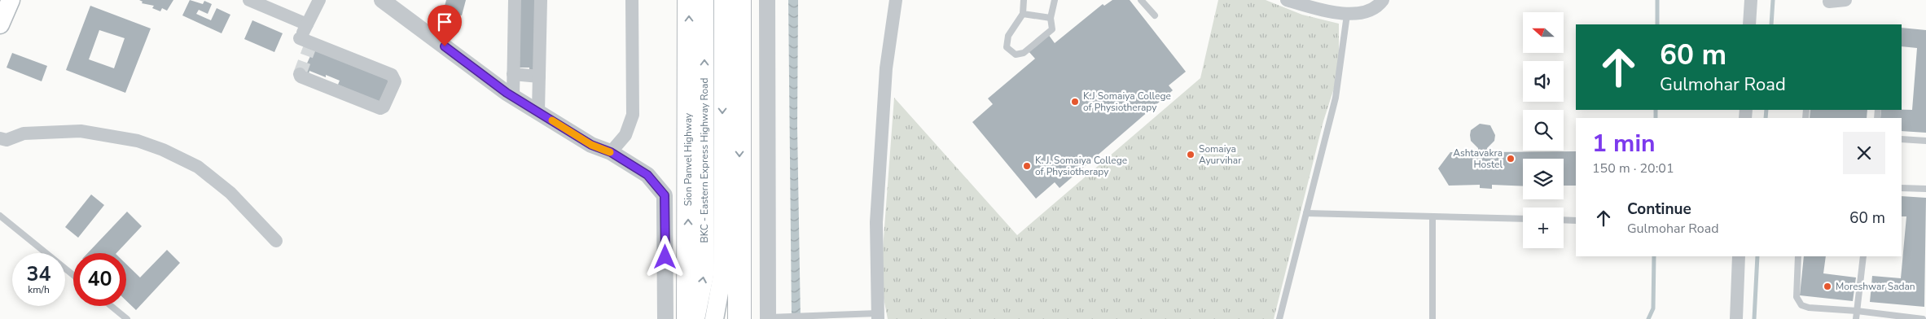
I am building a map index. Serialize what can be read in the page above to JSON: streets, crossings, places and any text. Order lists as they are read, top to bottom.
{
  "streets": {
    "highway": ["Sion Panvel Highway"],
    "main road": ["BKC - Eastern Express Highway Road"]
  },
  "places": [
    "K.J Somaiya College of Physiotherapy",
    "Somaiya Ayurvihar",
    "Ashtavakra Hostel",
    "K. J. Somaiya College of Physiotherapy",
    "Moreshwar Sadan"
  ],
  "north": "left",
  "page": {
    "map_buttons": "+",
    "turn": ["60 m", "Gulmohar Road"],
    "heading": ["1 min", "150 m · 20:01"],
    "list": [
      {
        "name": "Continue",
        "note": "Gulmohar Road",
        "value": "60 m"
      }
    ],
    "speed": "34 km/h",
    "limit": "40"
  }
}
